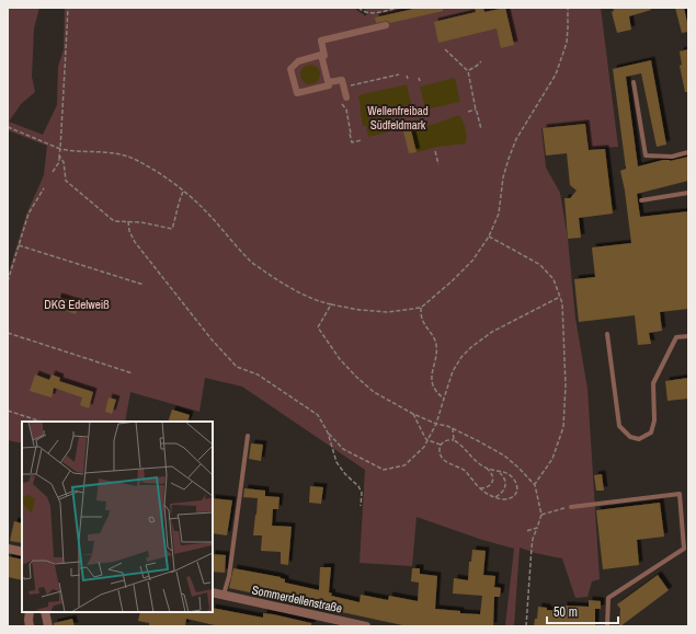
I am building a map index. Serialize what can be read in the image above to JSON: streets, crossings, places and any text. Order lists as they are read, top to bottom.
{
  "streets": {
    "street": ["Sommerdellenstraße"]
  },
  "parks": ["Wellenfreibad Südfeldmark", "DKG Edelweiß"],
  "scale_bar": "50 m"
}
